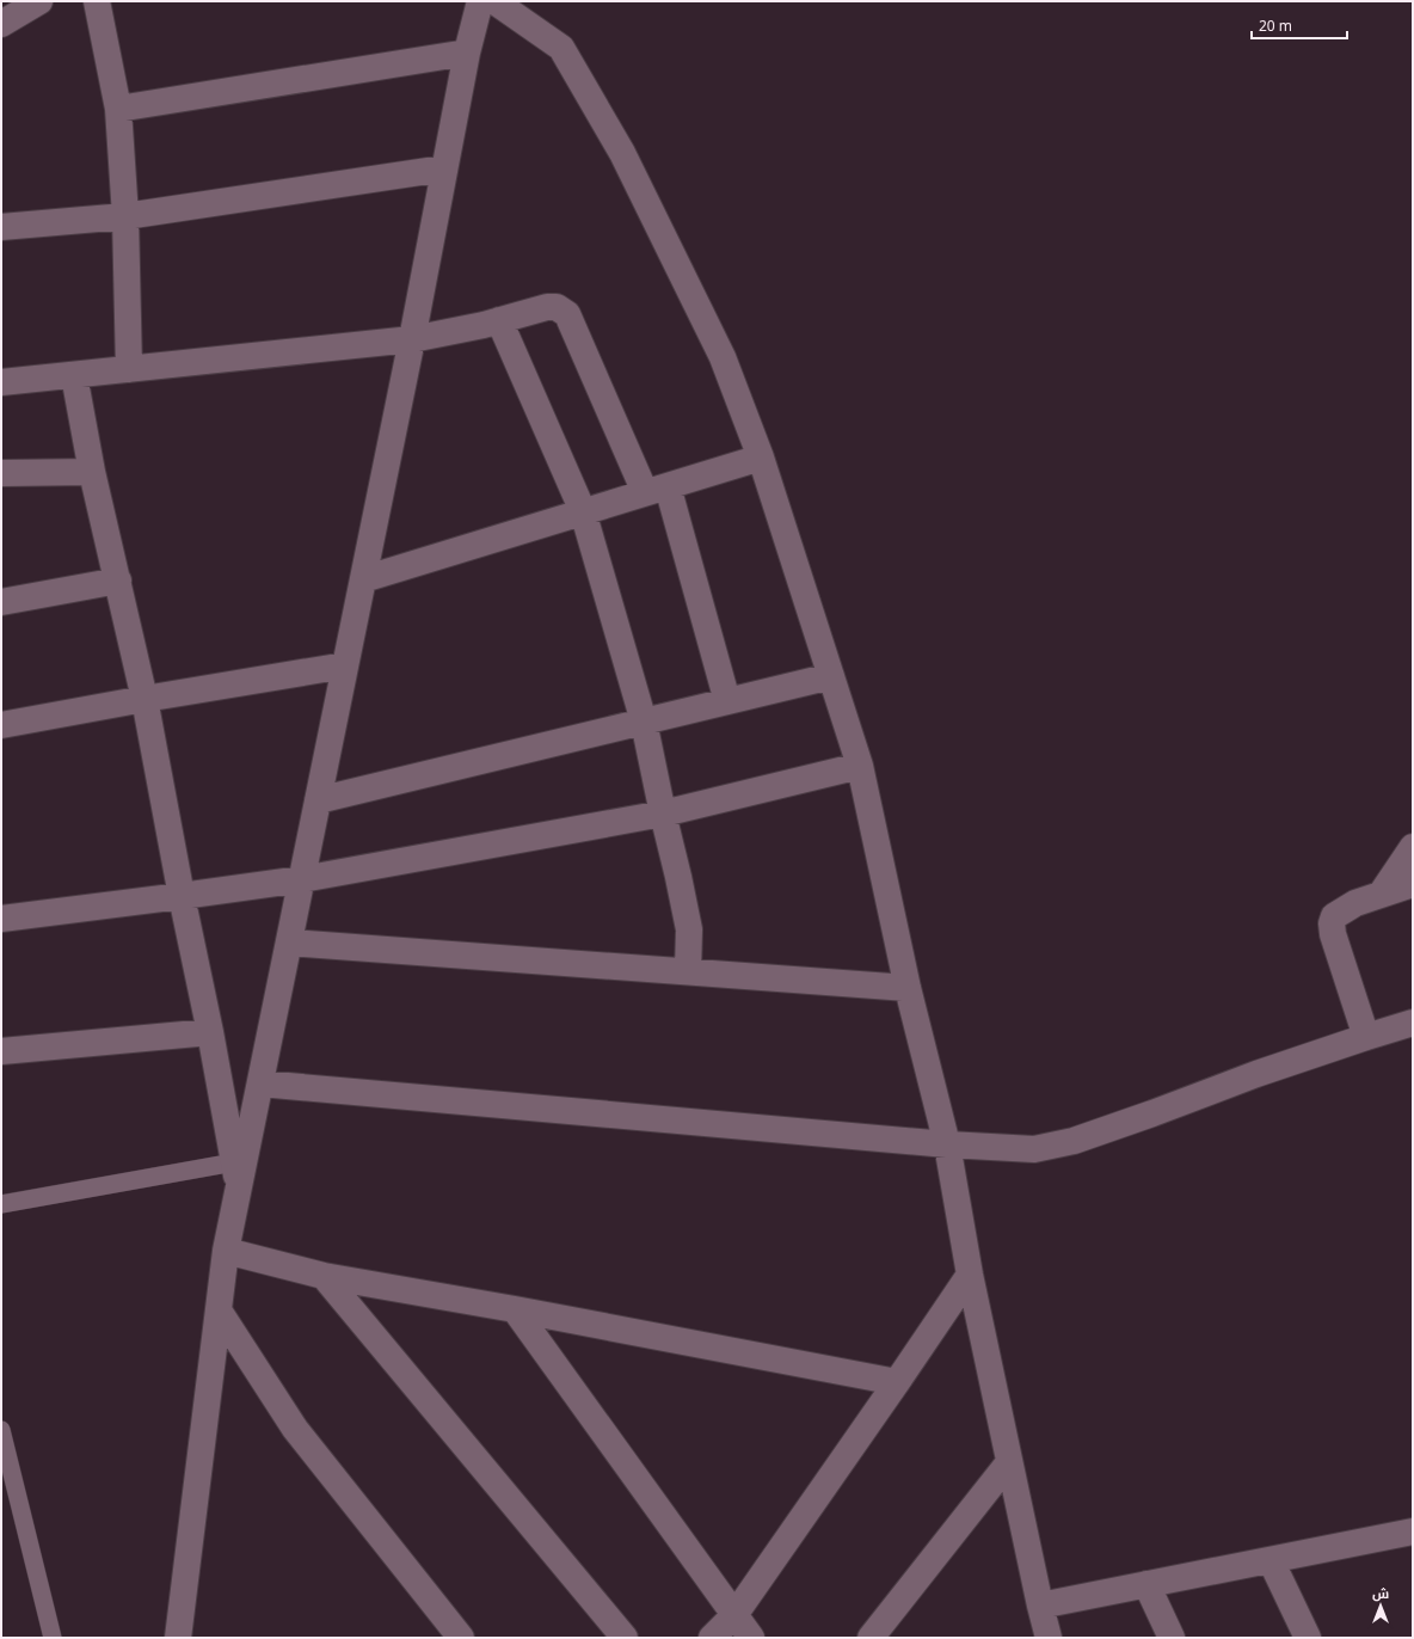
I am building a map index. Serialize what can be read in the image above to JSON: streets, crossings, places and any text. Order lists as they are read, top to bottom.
{
  "scale_bar": "20 m",
  "north": "top"
}
